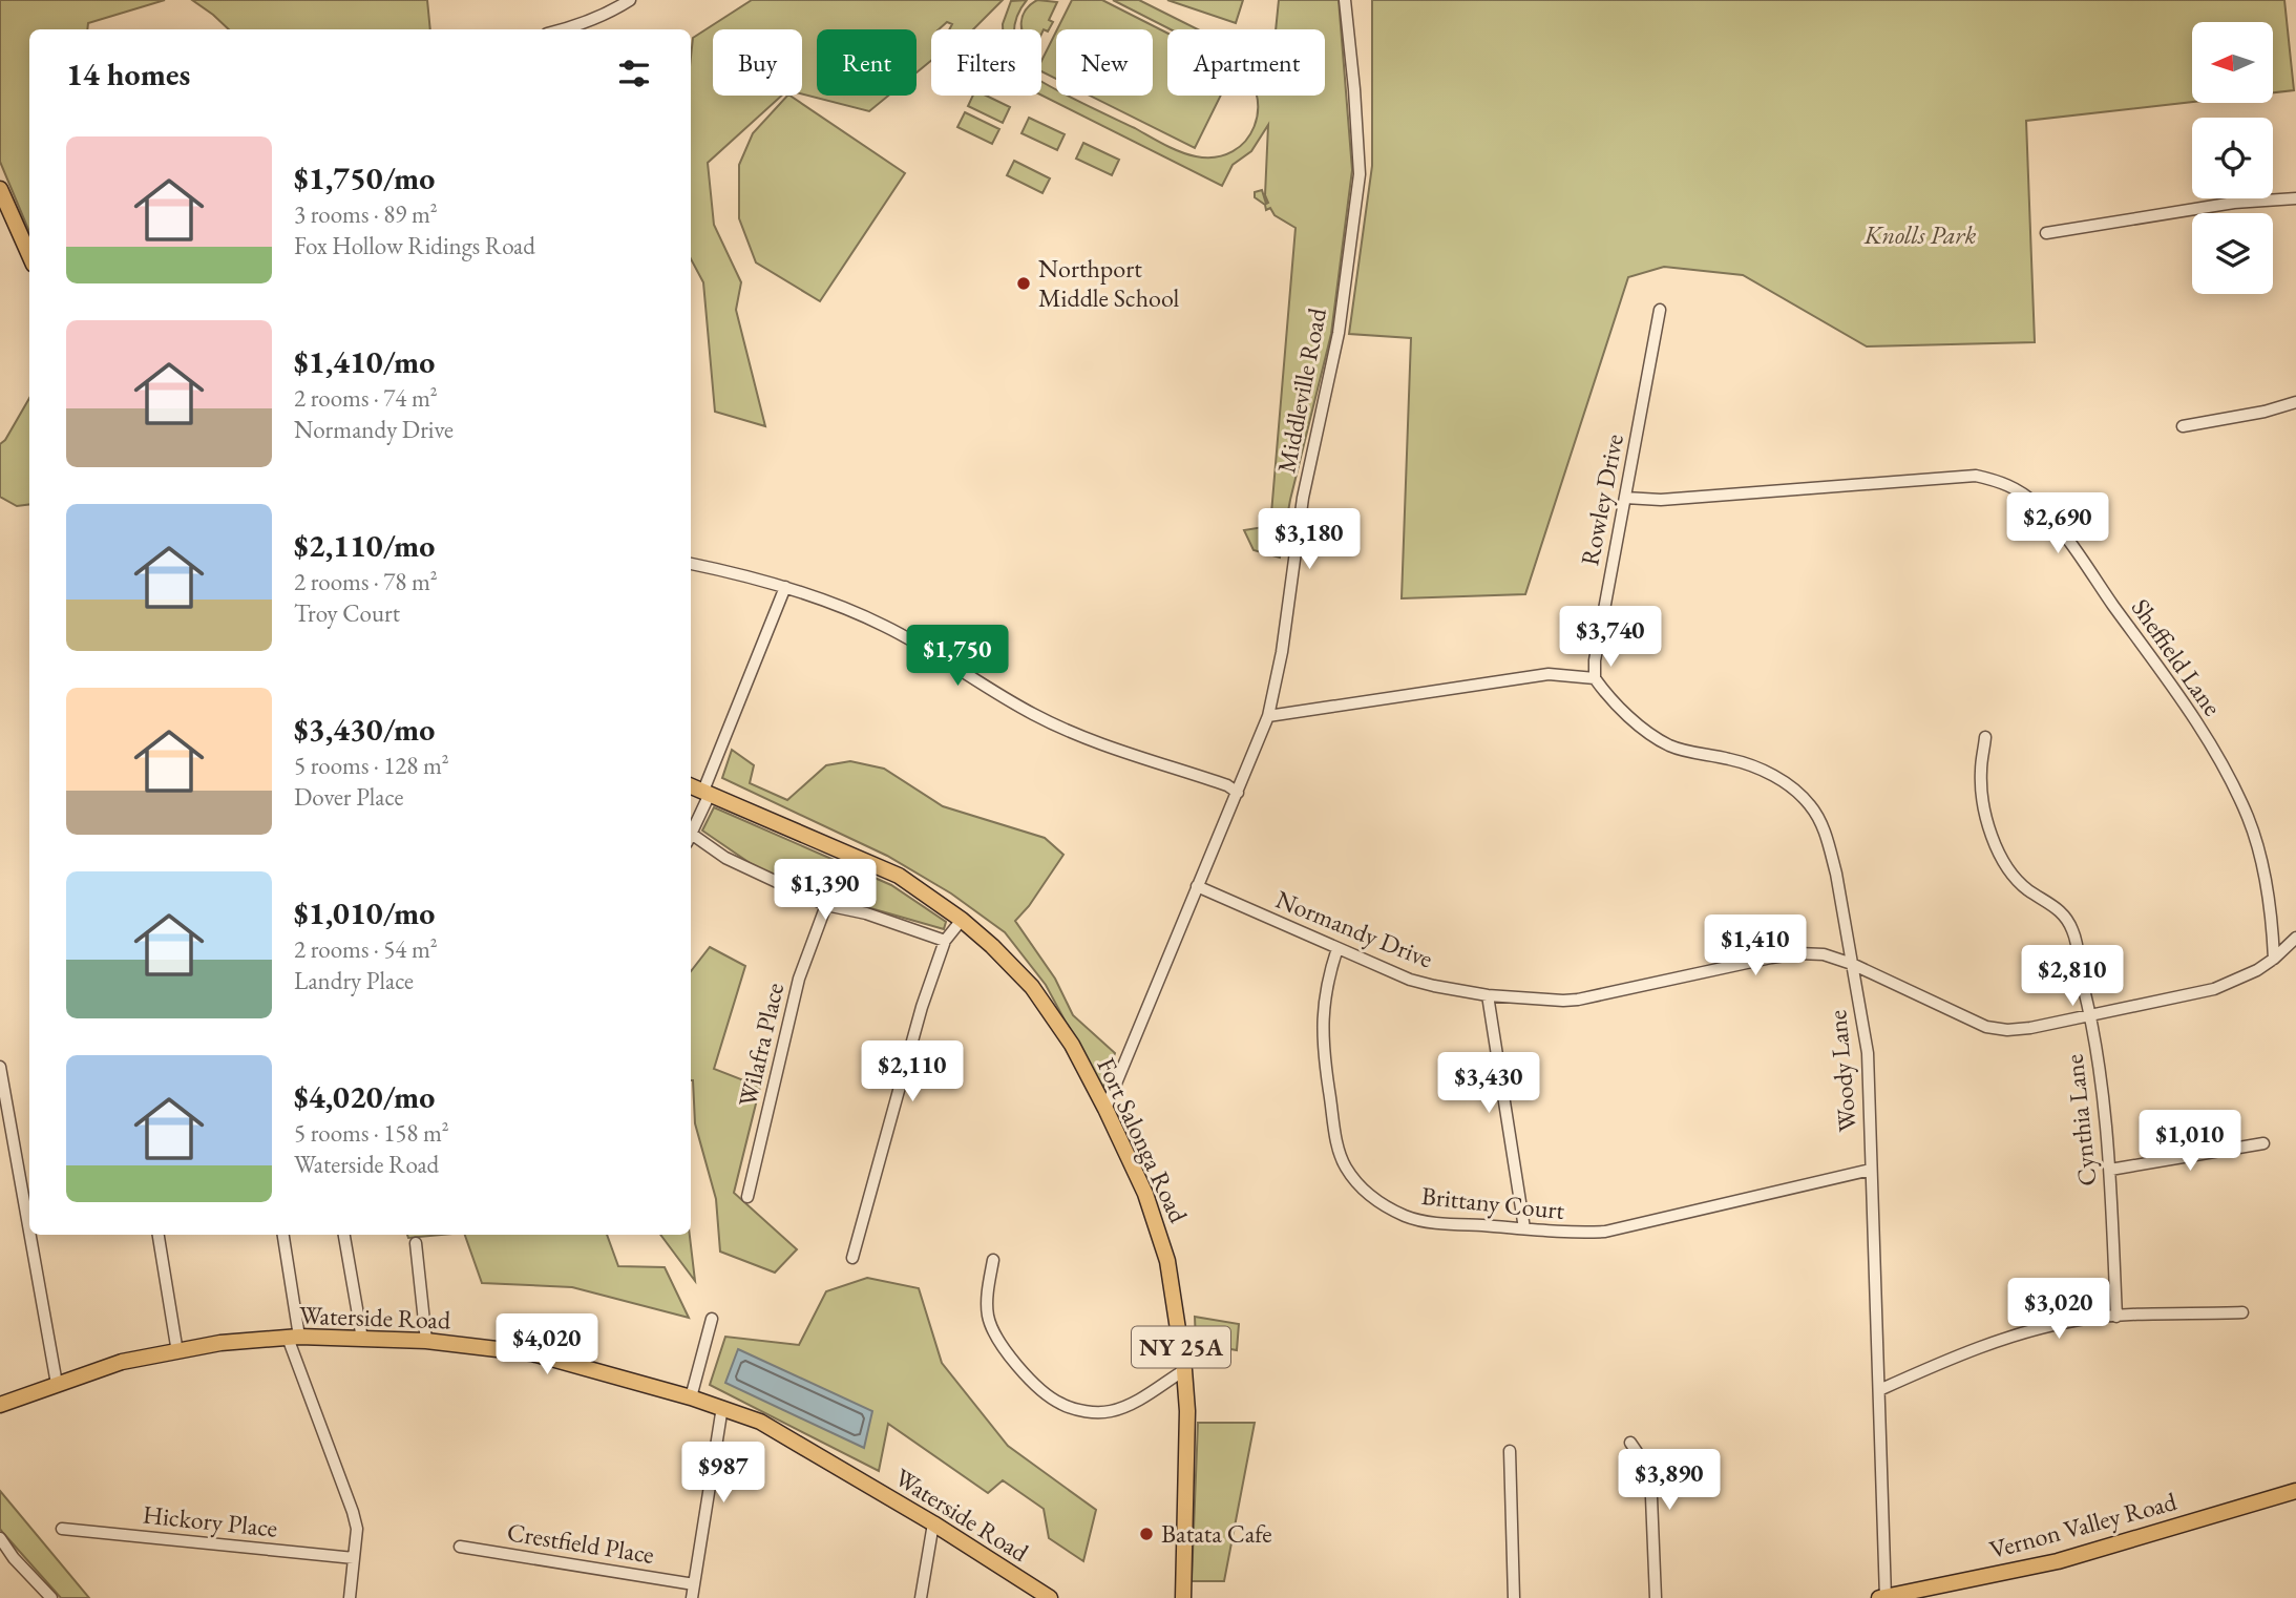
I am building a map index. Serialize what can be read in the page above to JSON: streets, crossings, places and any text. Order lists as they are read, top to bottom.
{
  "streets": {
    "main road": [
      "Fort Salonga Road",
      "Waterside Road",
      "NY 25A",
      "Vernon Valley Road"
    ],
    "street": [
      "Middleville Road",
      "Rowley Drive",
      "Sheffield Lane",
      "Normandy Drive",
      "Wilafra Place",
      "Woody Lane",
      "Cynthia Lane",
      "Brittany Court",
      "Hickory Place",
      "Crestfield Place"
    ]
  },
  "crossings": [
    ["Middleville Road", "Normandy Drive"],
    ["Middleville Road", "Fort Salonga Road"],
    ["Rowley Drive", "Sheffield Lane"],
    ["Rowley Drive", "Woody Lane"],
    ["Sheffield Lane", "Normandy Drive"],
    ["Normandy Drive", "Woody Lane"],
    ["Normandy Drive", "Cynthia Lane"],
    ["Normandy Drive", "Brittany Court"],
    ["Woody Lane", "Brittany Court"],
    ["Woody Lane", "Vernon Valley Road"]
  ],
  "parks": ["Knolls Park"],
  "places": ["Northport Middle School", "Batata Cafe"],
  "north": "left",
  "page": {
    "chip": [
      "Buy",
      "Rent",
      "Filters",
      "New",
      "Apartment"
    ],
    "heading": "14 homes",
    "list": [
      {
        "name": "$1,750/mo",
        "note": "3 rooms · 89 m² · Fox Hollow Ridings Road"
      },
      {
        "name": "$1,410/mo",
        "note": "2 rooms · 74 m² · Normandy Drive"
      },
      {
        "name": "$2,110/mo",
        "note": "2 rooms · 78 m² · Troy Court"
      },
      {
        "name": "$3,430/mo",
        "note": "5 rooms · 128 m² · Dover Place"
      },
      {
        "name": "$1,010/mo",
        "note": "2 rooms · 54 m² · Landry Place"
      },
      {
        "name": "$4,020/mo",
        "note": "5 rooms · 158 m² · Waterside Road"
      }
    ],
    "price": [
      "$2,690",
      "$3,180",
      "$3,740",
      "$1,750",
      "$1,390",
      "$1,410",
      "$2,810",
      "$2,110",
      "$3,430",
      "$1,010",
      "$3,020",
      "$4,020",
      "$987",
      "$3,890"
    ]
  }
}
